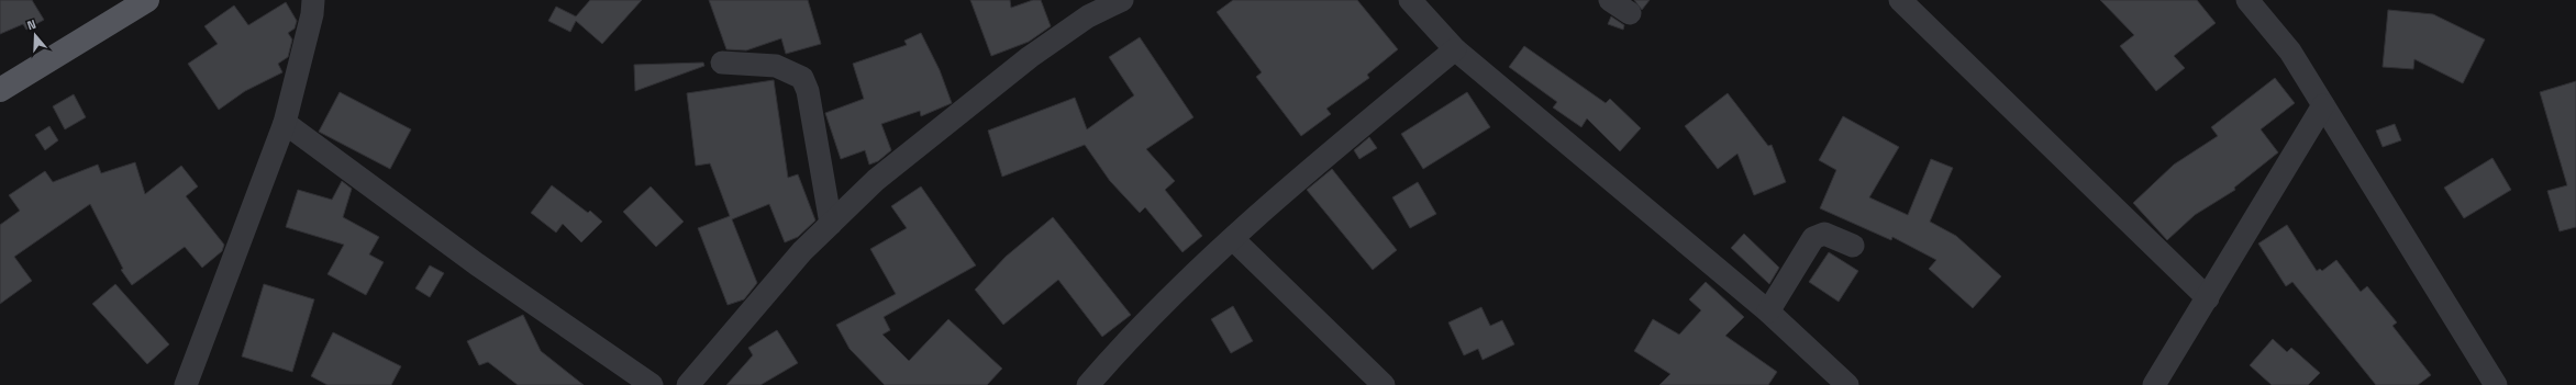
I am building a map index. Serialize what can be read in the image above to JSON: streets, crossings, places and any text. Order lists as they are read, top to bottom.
{
  "north": "top"
}
